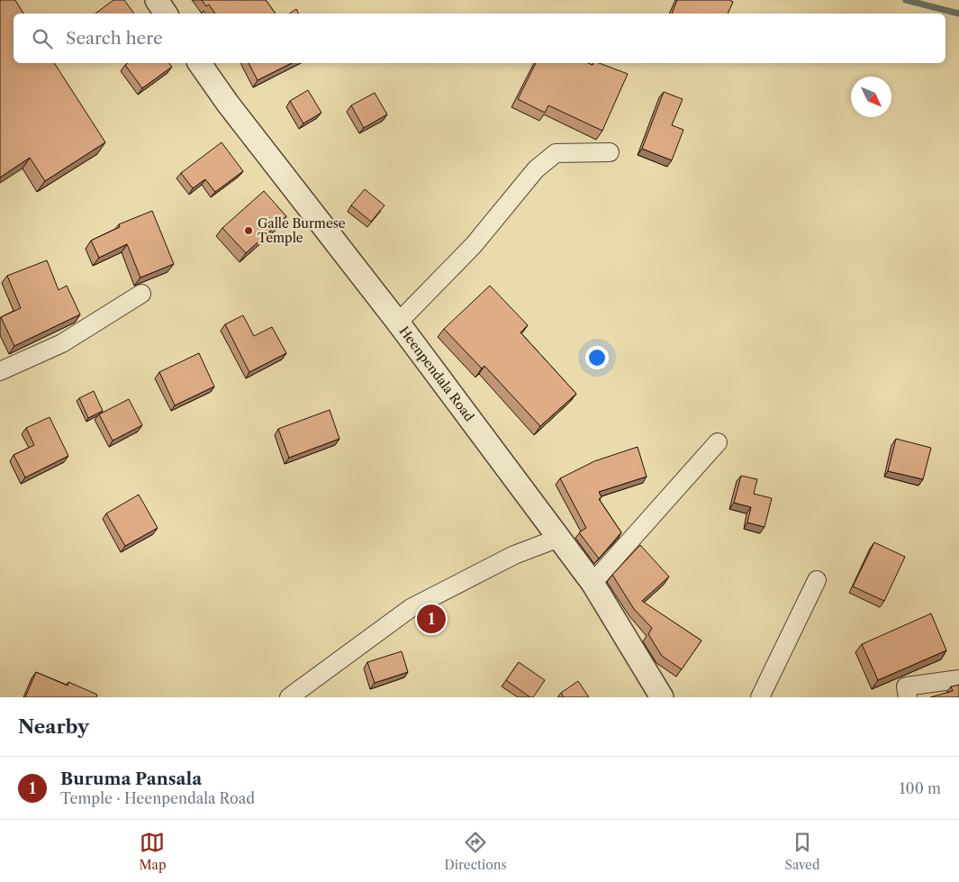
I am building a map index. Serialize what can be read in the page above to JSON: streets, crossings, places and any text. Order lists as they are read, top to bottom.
{
  "streets": {
    "street": ["Heenpendala Road"]
  },
  "places": ["Galle Burmese Temple"],
  "north": "bottom right",
  "page": {
    "search": "Search here",
    "pins": "1",
    "heading": "Nearby",
    "list": [
      {
        "mark": "1",
        "name": "Buruma Pansala",
        "note": "Temple · Heenpendala Road",
        "value": "100 m"
      }
    ],
    "nav": ["Map", "Directions", "Saved"]
  }
}
